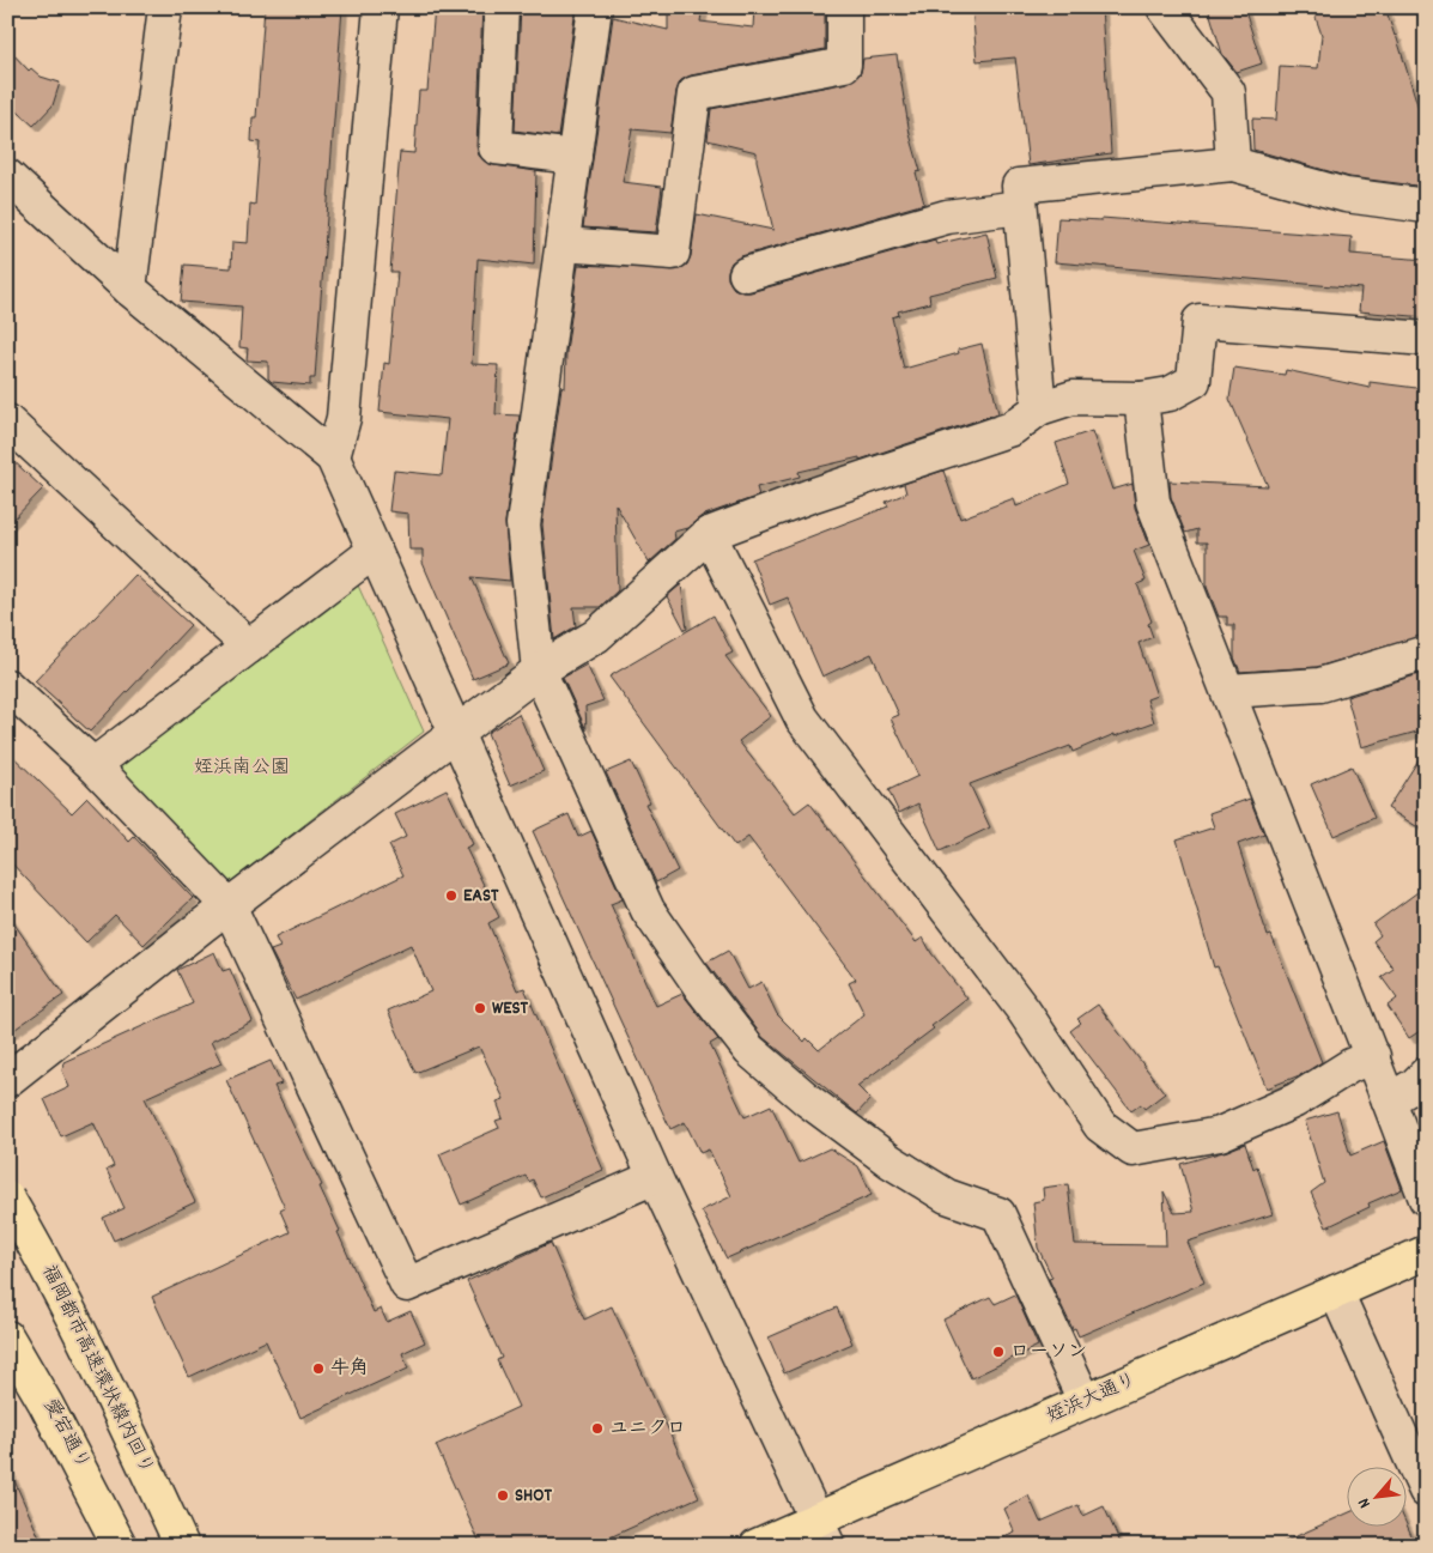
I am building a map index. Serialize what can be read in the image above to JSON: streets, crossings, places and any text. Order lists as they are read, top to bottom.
{
  "streets": {
    "main road": ["福岡都市高速環状線内回り", "姪浜大通り"],
    "street": ["愛宕通り"]
  },
  "parks": ["姪浜南公園"],
  "places": [
    "EAST",
    "WEST",
    "ローソン",
    "牛角",
    "ユニクロ",
    "SHOT"
  ],
  "north": "bottom left"
}
